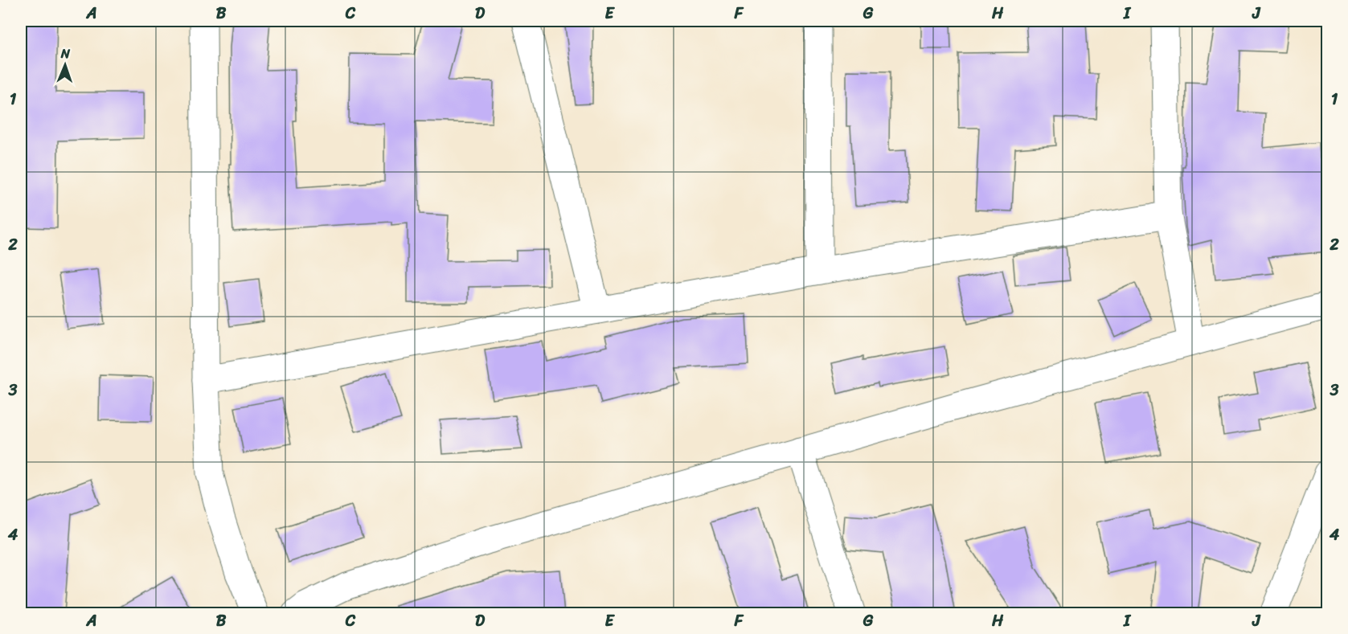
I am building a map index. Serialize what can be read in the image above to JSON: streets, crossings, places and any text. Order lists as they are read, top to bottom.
{
  "north": "top",
  "grid": {
    "columns": [
      "A",
      "B",
      "C",
      "D",
      "E",
      "F",
      "G",
      "H",
      "I",
      "J"
    ],
    "rows": [
      "1",
      "2",
      "3",
      "4"
    ]
  }
}
